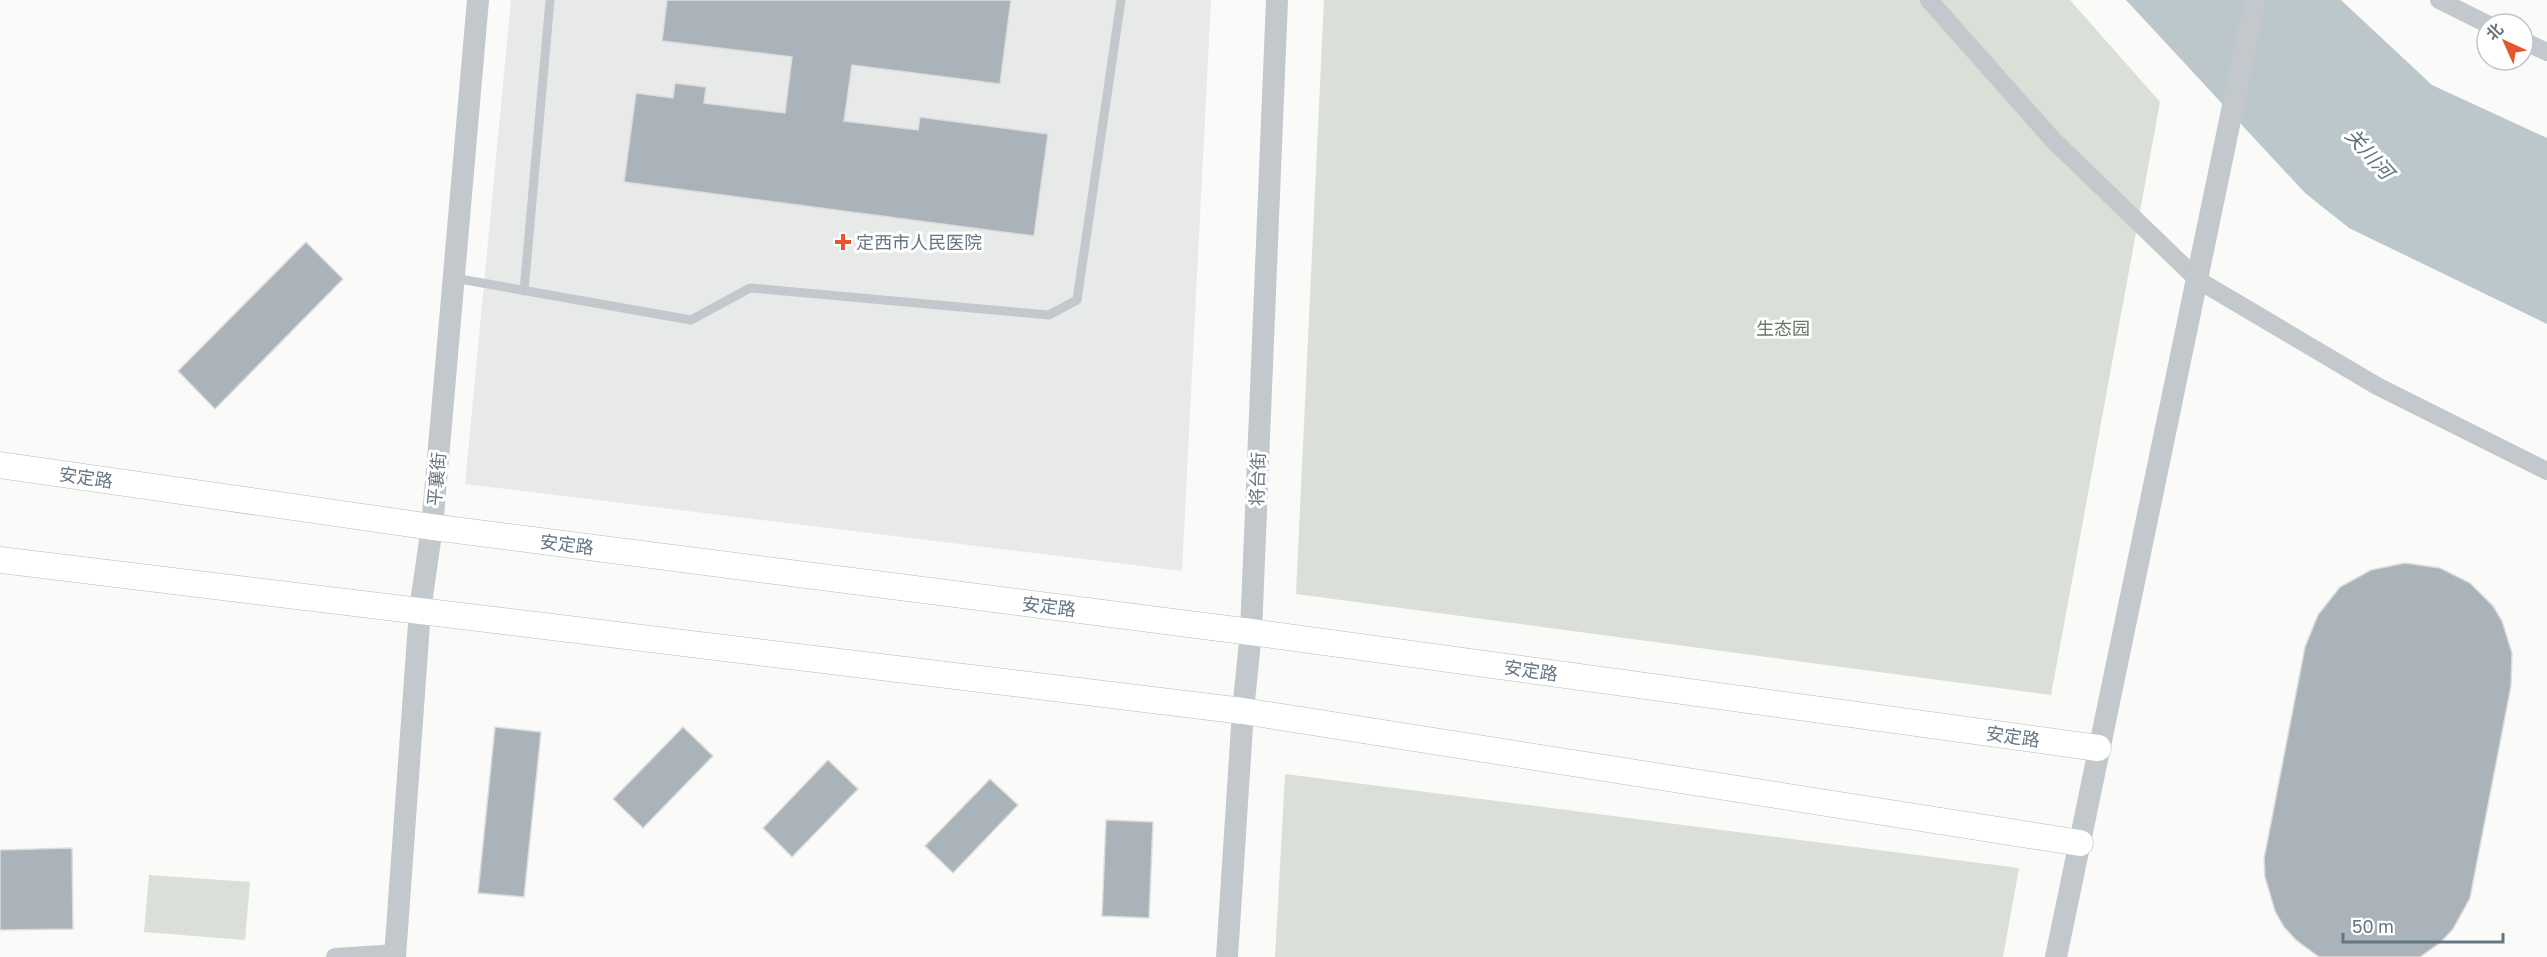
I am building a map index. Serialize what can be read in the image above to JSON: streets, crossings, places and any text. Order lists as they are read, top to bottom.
{
  "streets": {
    "main road": ["安定路"],
    "street": ["平襄街", "将台街"]
  },
  "crossings": [
    ["安定路", "平襄街"],
    ["安定路", "将台街"]
  ],
  "water": ["关川河"],
  "parks": ["生态园"],
  "places": {
    "health": ["定西市人民医院"]
  },
  "scale_bar": "50 m",
  "north": "top left"
}
